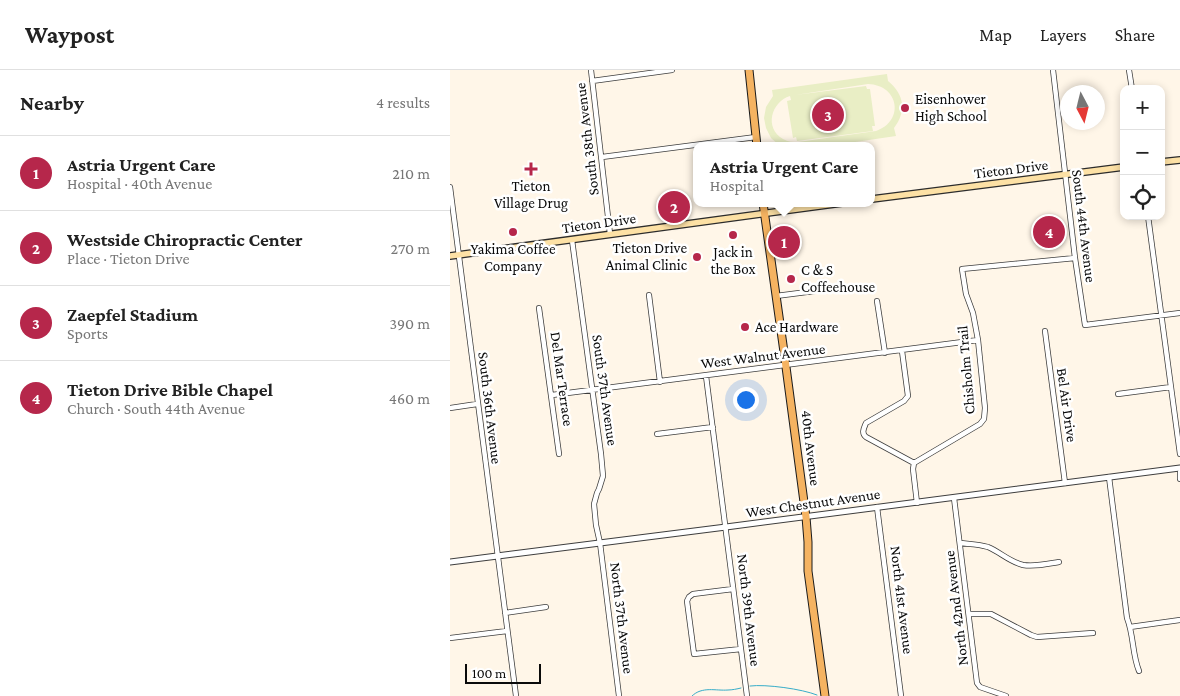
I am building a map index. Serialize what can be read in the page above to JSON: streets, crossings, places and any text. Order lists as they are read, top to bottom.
{
  "streets": {
    "main road": ["Tieton Drive", "40th Avenue"],
    "street": [
      "South 38th Avenue",
      "South 44th Avenue",
      "West Walnut Avenue",
      "Chisholm Trail",
      "Del Mar Terrace",
      "South 37th Avenue",
      "Bel Air Drive",
      "South 36th Avenue",
      "West Chestnut Avenue",
      "North 41st Avenue",
      "North 42nd Avenue",
      "North 39th Avenue",
      "North 37th Avenue"
    ]
  },
  "crossings": [
    ["South 38th Avenue", "Tieton Drive"],
    ["Tieton Drive", "South 44th Avenue"],
    ["Tieton Drive", "South 37th Avenue"],
    ["Tieton Drive", "South 36th Avenue"],
    ["Tieton Drive", "40th Avenue"],
    ["South 44th Avenue", "Chisholm Trail"],
    ["West Walnut Avenue", "Chisholm Trail"],
    ["West Walnut Avenue", "Del Mar Terrace"],
    ["West Walnut Avenue", "South 37th Avenue"],
    ["West Walnut Avenue", "40th Avenue"],
    ["West Walnut Avenue", "North 39th Avenue"],
    ["South 37th Avenue", "West Chestnut Avenue"],
    ["South 37th Avenue", "North 37th Avenue"],
    ["Bel Air Drive", "West Chestnut Avenue"],
    ["South 36th Avenue", "West Chestnut Avenue"],
    ["40th Avenue", "West Chestnut Avenue"],
    ["West Chestnut Avenue", "North 41st Avenue"],
    ["West Chestnut Avenue", "North 42nd Avenue"],
    ["West Chestnut Avenue", "North 39th Avenue"],
    ["West Chestnut Avenue", "North 37th Avenue"]
  ],
  "places": {
    "other": [
      "Eisenhower High School",
      "Yakima Coffee Company",
      "Jack in the Box",
      "Tieton Drive Animal Clinic",
      "C & S Coffeehouse",
      "Ace Hardware"
    ],
    "health": ["Tieton Village Drug"]
  },
  "scale_bar": "100 m",
  "north": "bottom",
  "page": {
    "header": "Waypost",
    "nav": ["Map", "Layers", "Share"],
    "heading": ["Nearby", "4 results"],
    "map_buttons": ["+", "−"],
    "pins": [
      "3",
      "2",
      "4",
      "1"
    ],
    "list": [
      {
        "mark": "1",
        "name": "Astria Urgent Care",
        "note": "Hospital · 40th Avenue",
        "value": "210 m"
      },
      {
        "mark": "2",
        "name": "Westside Chiropractic Center",
        "note": "Place · Tieton Drive",
        "value": "270 m"
      },
      {
        "mark": "3",
        "name": "Zaepfel Stadium",
        "note": "Sports",
        "value": "390 m"
      },
      {
        "mark": "4",
        "name": "Tieton Drive Bible Chapel",
        "note": "Church · South 44th Avenue",
        "value": "460 m"
      }
    ],
    "popup": ["Astria Urgent Care", "Hospital"],
    "scale": "100 m"
  }
}
